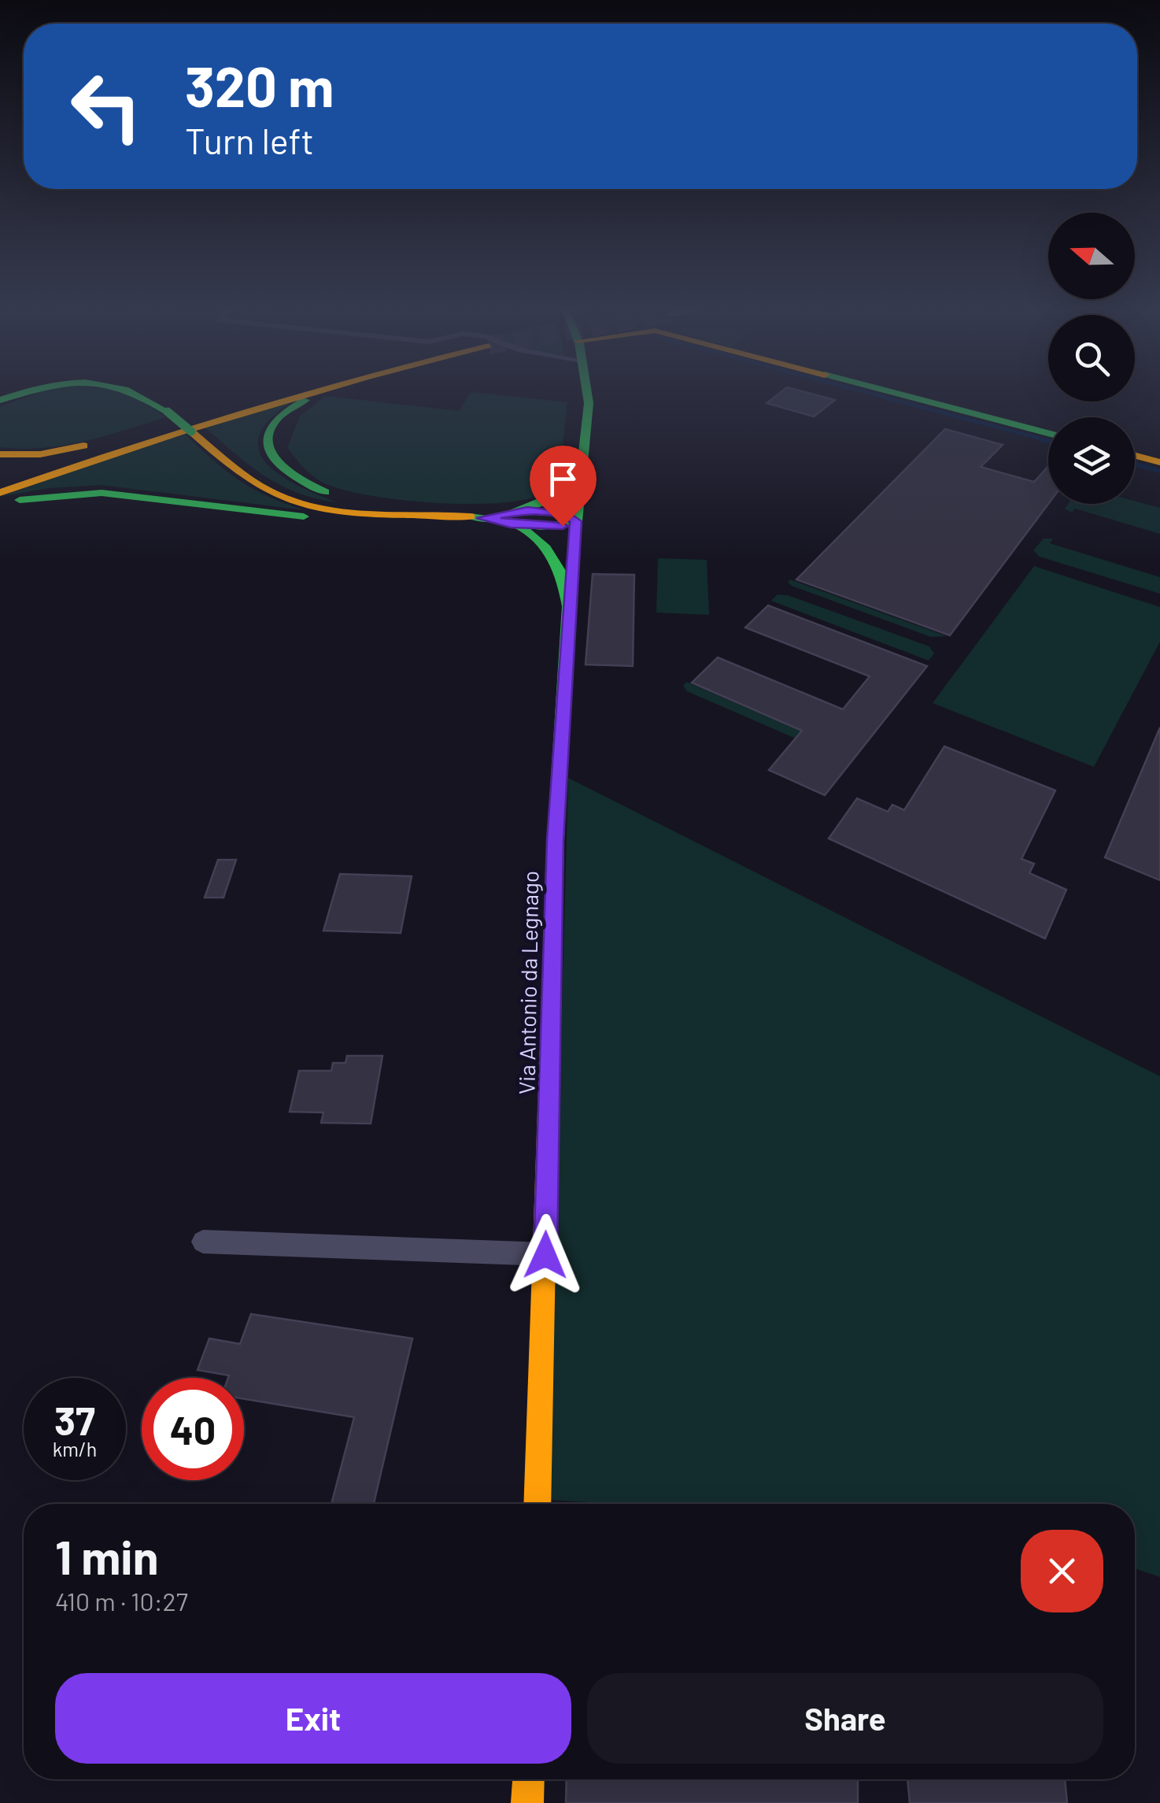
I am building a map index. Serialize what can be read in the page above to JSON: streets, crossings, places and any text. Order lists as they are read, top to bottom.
{
  "streets": {
    "main road": ["Via Antonio da Legnago"]
  },
  "north": "left",
  "page": {
    "turn": ["320 m", "Turn left"],
    "speed": "37 km/h",
    "limit": "40",
    "heading": ["1 min", "410 m · 10:27"],
    "buttons": ["Exit", "Share"]
  }
}
